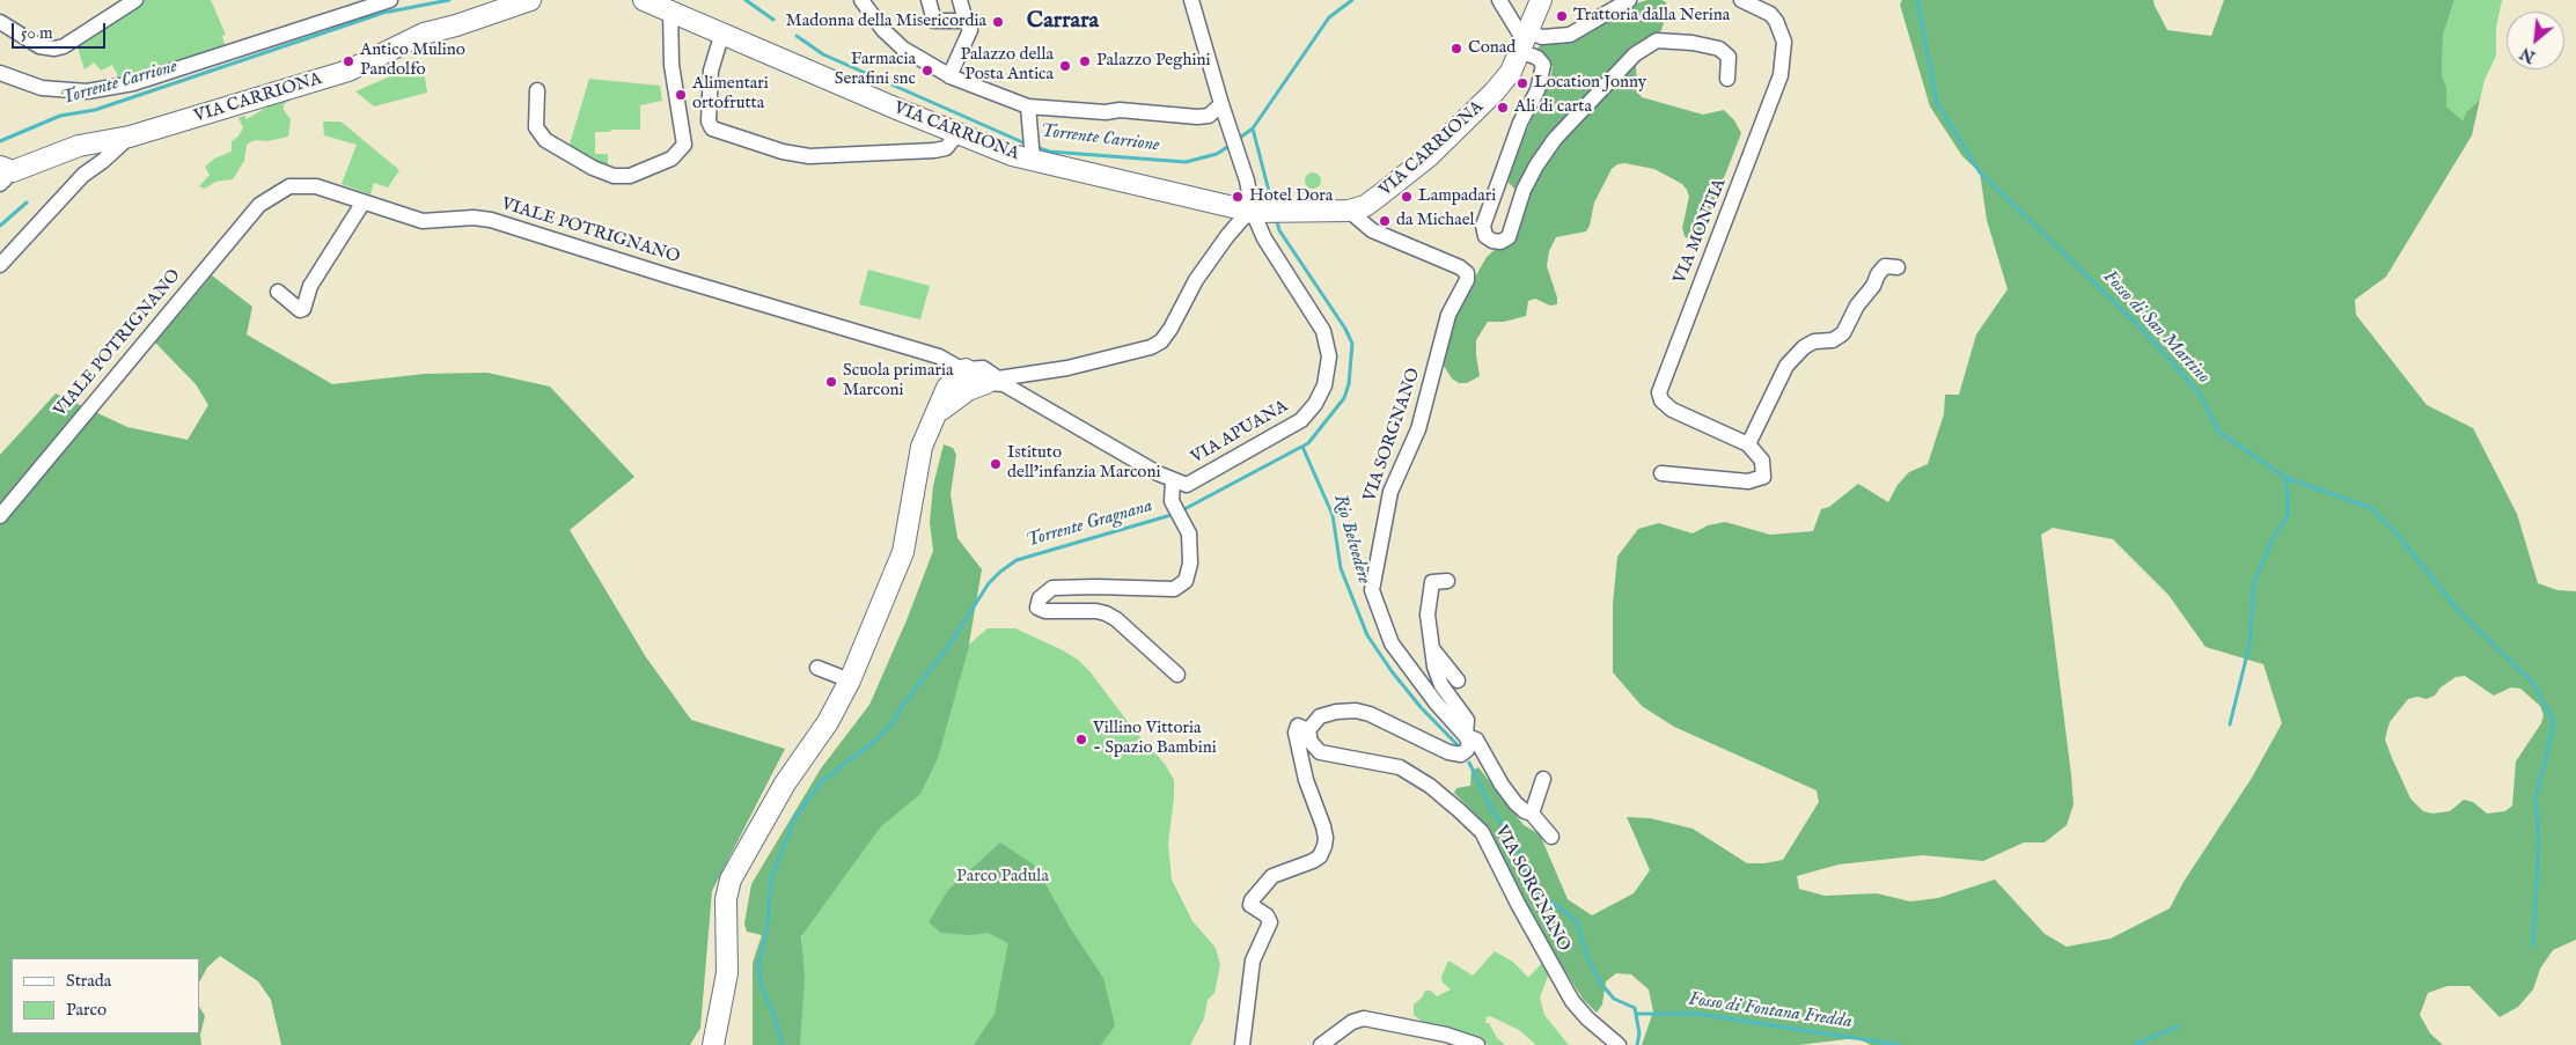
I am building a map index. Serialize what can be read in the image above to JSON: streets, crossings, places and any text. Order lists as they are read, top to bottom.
{
  "streets": {
    "main road": ["VIA CARRIONA"],
    "street": [
      "VIALE POTRIGNANO",
      "VIA MONTIA",
      "VIA APUANA",
      "VIA SORGNANO"
    ]
  },
  "crossings": [
    ["VIA CARRIONA", "VIA APUANA"],
    ["VIA CARRIONA", "VIA SORGNANO"],
    ["VIALE POTRIGNANO", "VIA APUANA"]
  ],
  "districts": ["Carrara"],
  "water": [
    "Torrente Carrione",
    "Fosso di San Martino",
    "Torrente Gragnana",
    "Rio Belvedere",
    "Fosso di Fontana Fredda"
  ],
  "parks": ["Parco Padula"],
  "places": [
    "Trattoria dalla Nerina",
    "Madonna della Misericordia",
    "Conad",
    "Antico Mulino Pandolfo",
    "Palazzo Peghini",
    "Palazzo della Posta Antica",
    "Farmacia Serafini snc",
    "Location Jonny",
    "Alimentari ortofrutta",
    "Ali di carta",
    "Hotel Dora",
    "Lampadari",
    "da Michael",
    "Scuola primaria Marconi",
    "Istituto dell'infanzia Marconi",
    "Villino Vittoria - Spazio Bambini"
  ],
  "legend": ["Strada", "Parco"],
  "scale_bar": "50 m",
  "north": "bottom left"
}
